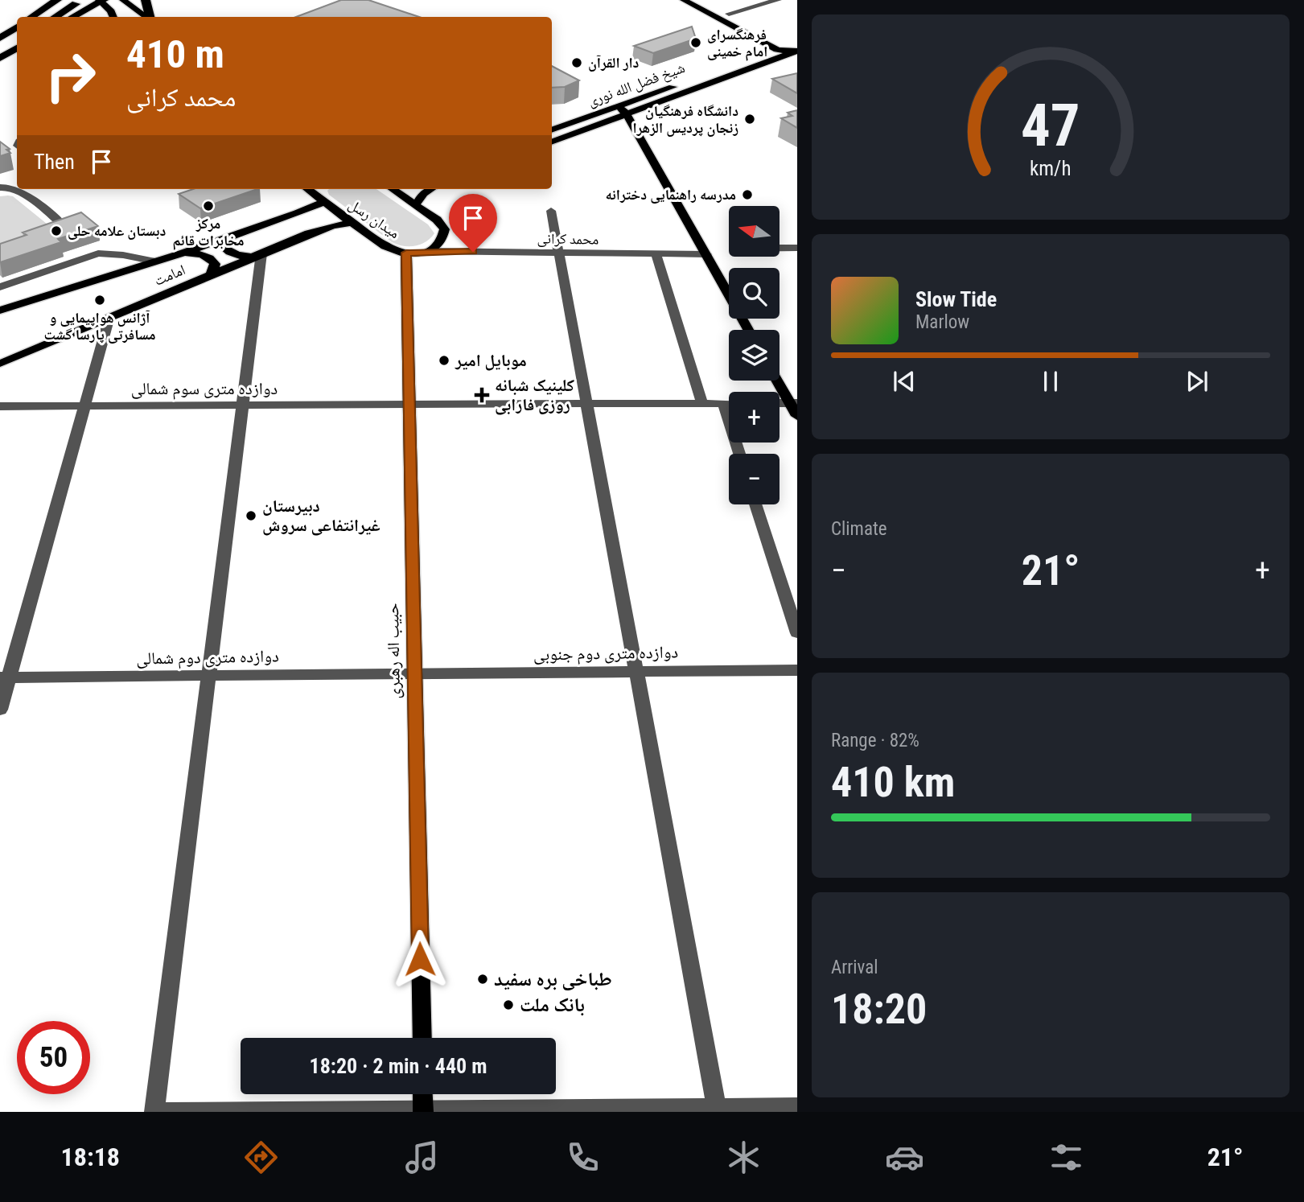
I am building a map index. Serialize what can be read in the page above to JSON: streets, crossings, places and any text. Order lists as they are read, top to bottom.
{
  "streets": {
    "main road": [
      "شیخ فضل الله نوری",
      "میدان رسل",
      "امامت",
      "حبیب اله رهبری"
    ],
    "street": [
      "محمد کرانی",
      "دوازده متری سوم شمالی",
      "دوازده متری دوم جنوبی",
      "دوازده متری دوم شمالی"
    ]
  },
  "crossings": [
    ["میدان رسل", "محمد کرانی"],
    ["میدان رسل", "امامت"],
    ["میدان رسل", "حبیب اله رهبری"],
    ["دوازده متری سوم شمالی", "حبیب اله رهبری"],
    ["حبیب اله رهبری", "دوازده متری دوم جنوبی"],
    ["حبیب اله رهبری", "دوازده متری دوم شمالی"],
    ["دوازده متری دوم جنوبی", "دوازده متری دوم شمالی"]
  ],
  "places": {
    "other": [
      "فرهنگسرای امام خمینی",
      "دار القرآن",
      "دانشگاه فرهنگیان زنجان پردیس الزهرا",
      "مدرسه راهنمایی دخترانه",
      "مرکز مخابرات قائم",
      "دبستان علامه حلی",
      "آژانس هواپیمایی و مسافرتی پارسا گشت",
      "موبایل امیر",
      "دبیرستان غیرانتفاعی سروش",
      "طباخی بره سفید",
      "بانک ملت"
    ],
    "health": ["کلینیک شبانه روزی فارابی"]
  },
  "north": "left",
  "page": {
    "turn": ["410 m", "محمد کرانی"],
    "then": "Then",
    "map_buttons": ["+", "−"],
    "song": ["Slow Tide", "Marlow"],
    "tile": [
      "Climate",
      ["Range · 82%", "410 km"],
      ["Arrival", "18:20"]
    ],
    "heat": ["−", "21°", "+"],
    "limit": "50",
    "trip": "18:20 · 2 min · 440 m",
    "tabs": ["18:18", "21°"],
    "gauge": ["47", "km/h"]
  }
}
